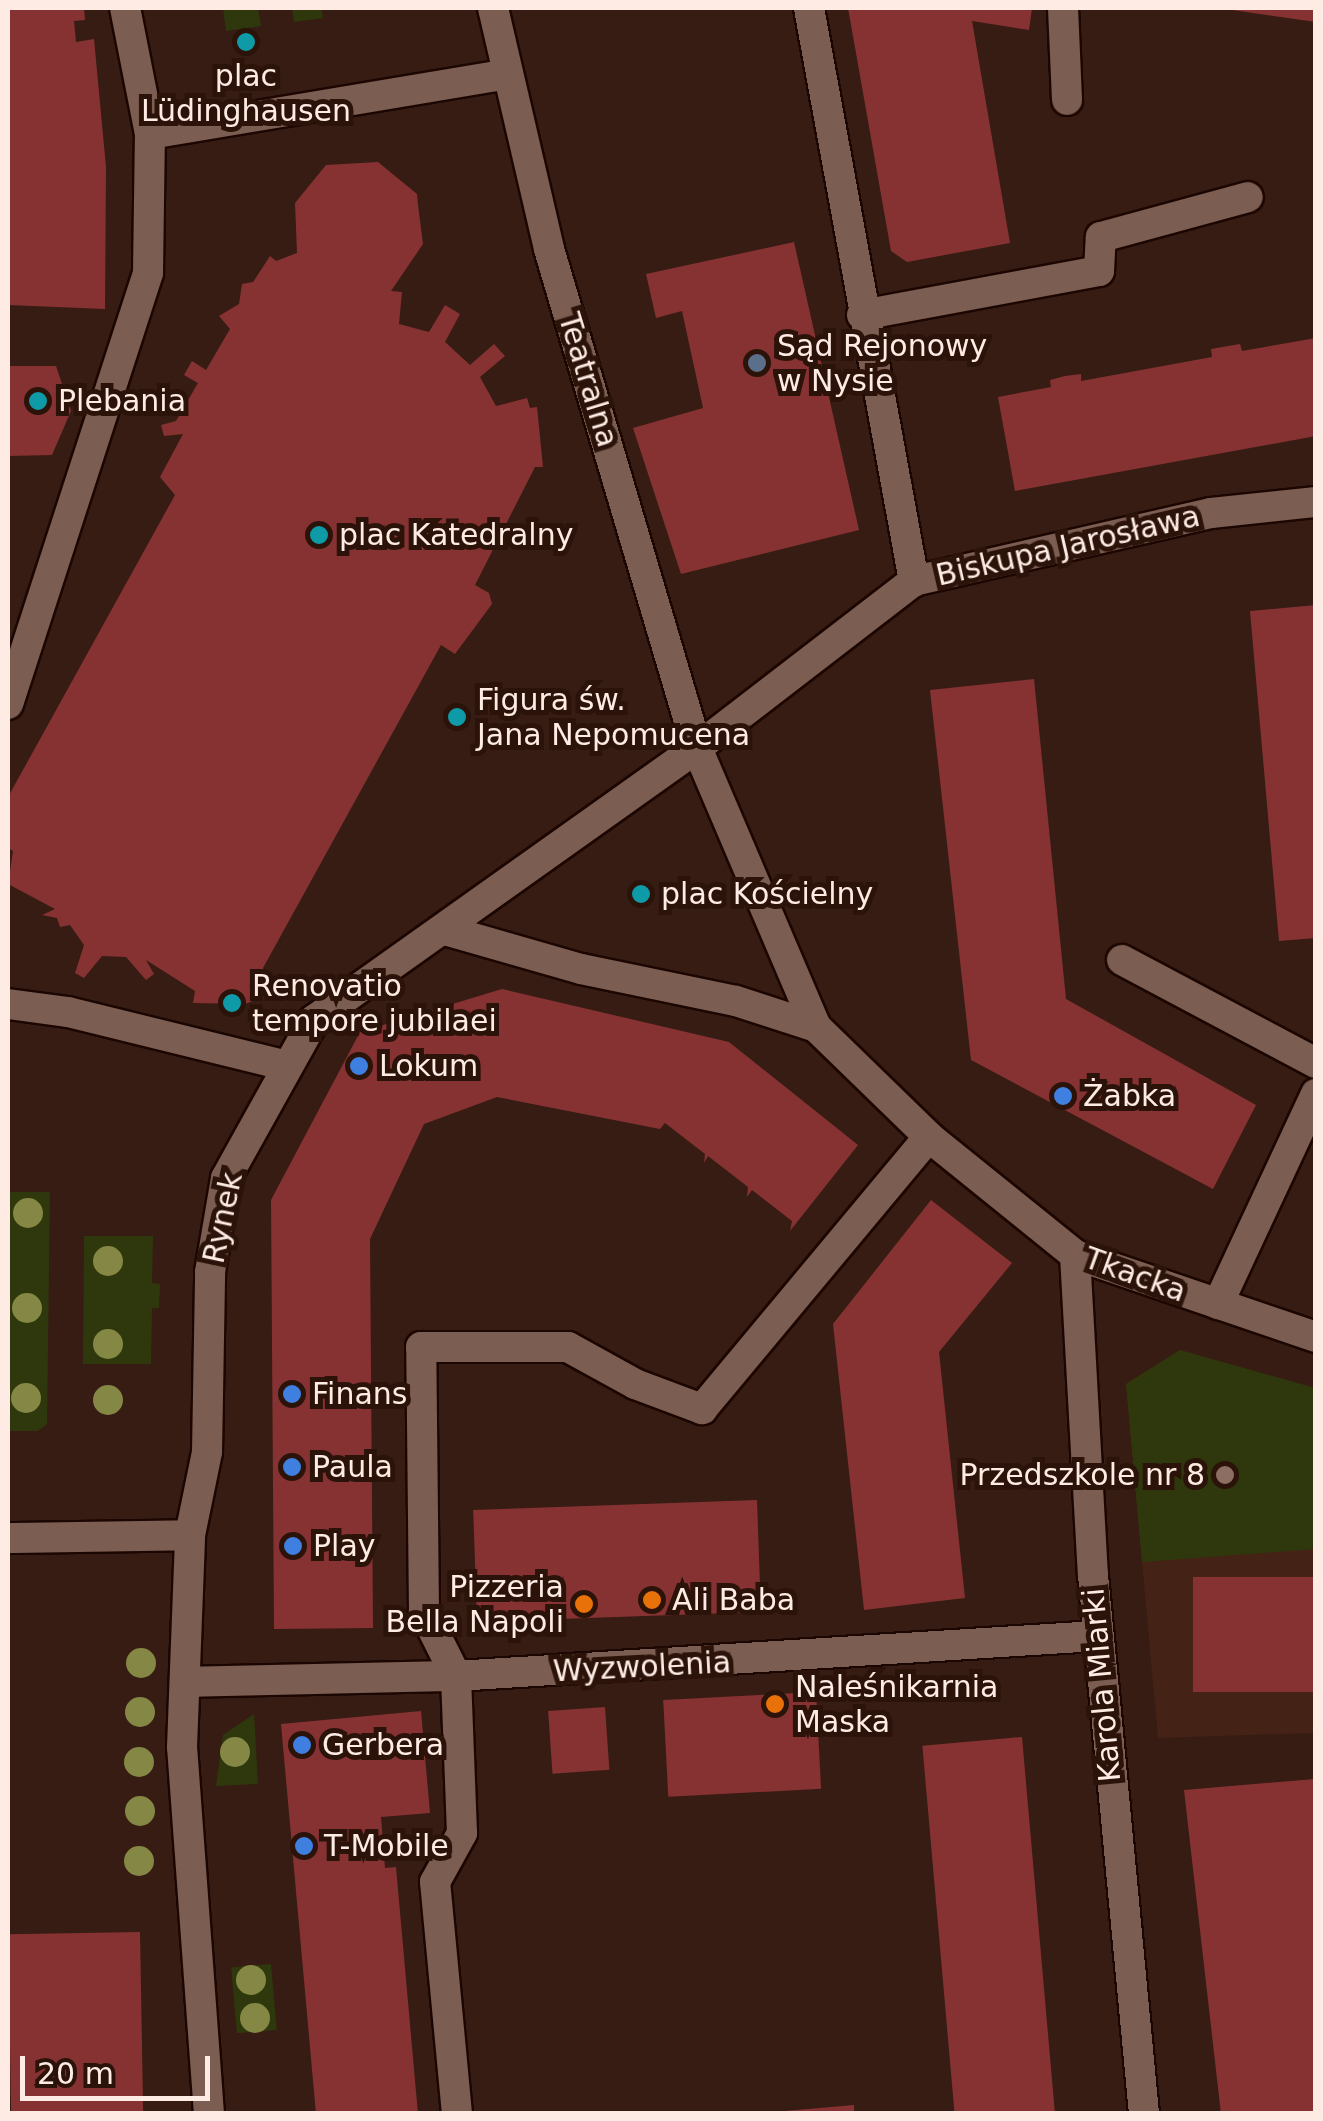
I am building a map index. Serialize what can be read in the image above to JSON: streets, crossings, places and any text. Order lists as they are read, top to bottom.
{
  "streets": {
    "street": [
      "Teatralna",
      "Biskupa Jarosława",
      "Rynek",
      "Tkacka",
      "Wyzwolenia",
      "Karola Miarki"
    ]
  },
  "crossings": [
    ["Teatralna", "Biskupa Jarosława"],
    ["Rynek", "Wyzwolenia"],
    ["Tkacka", "Karola Miarki"],
    ["Wyzwolenia", "Karola Miarki"]
  ],
  "places": [
    "plac Lüdinghausen",
    "Sąd Rejonowy w Nysie",
    "Plebania",
    "plac Katedralny",
    "Figura św. Jana Nepomucena",
    "plac Kościelny",
    "Renovatio tempore jubilaei",
    "Lokum",
    "Żabka",
    "Finans",
    "Paula",
    "Przedszkole nr 8",
    "Play",
    "Ali Baba",
    "Pizzeria Bella Napoli",
    "Naleśnikarnia Maska",
    "Gerbera",
    "T-Mobile"
  ],
  "scale_bar": "20 m"
}
